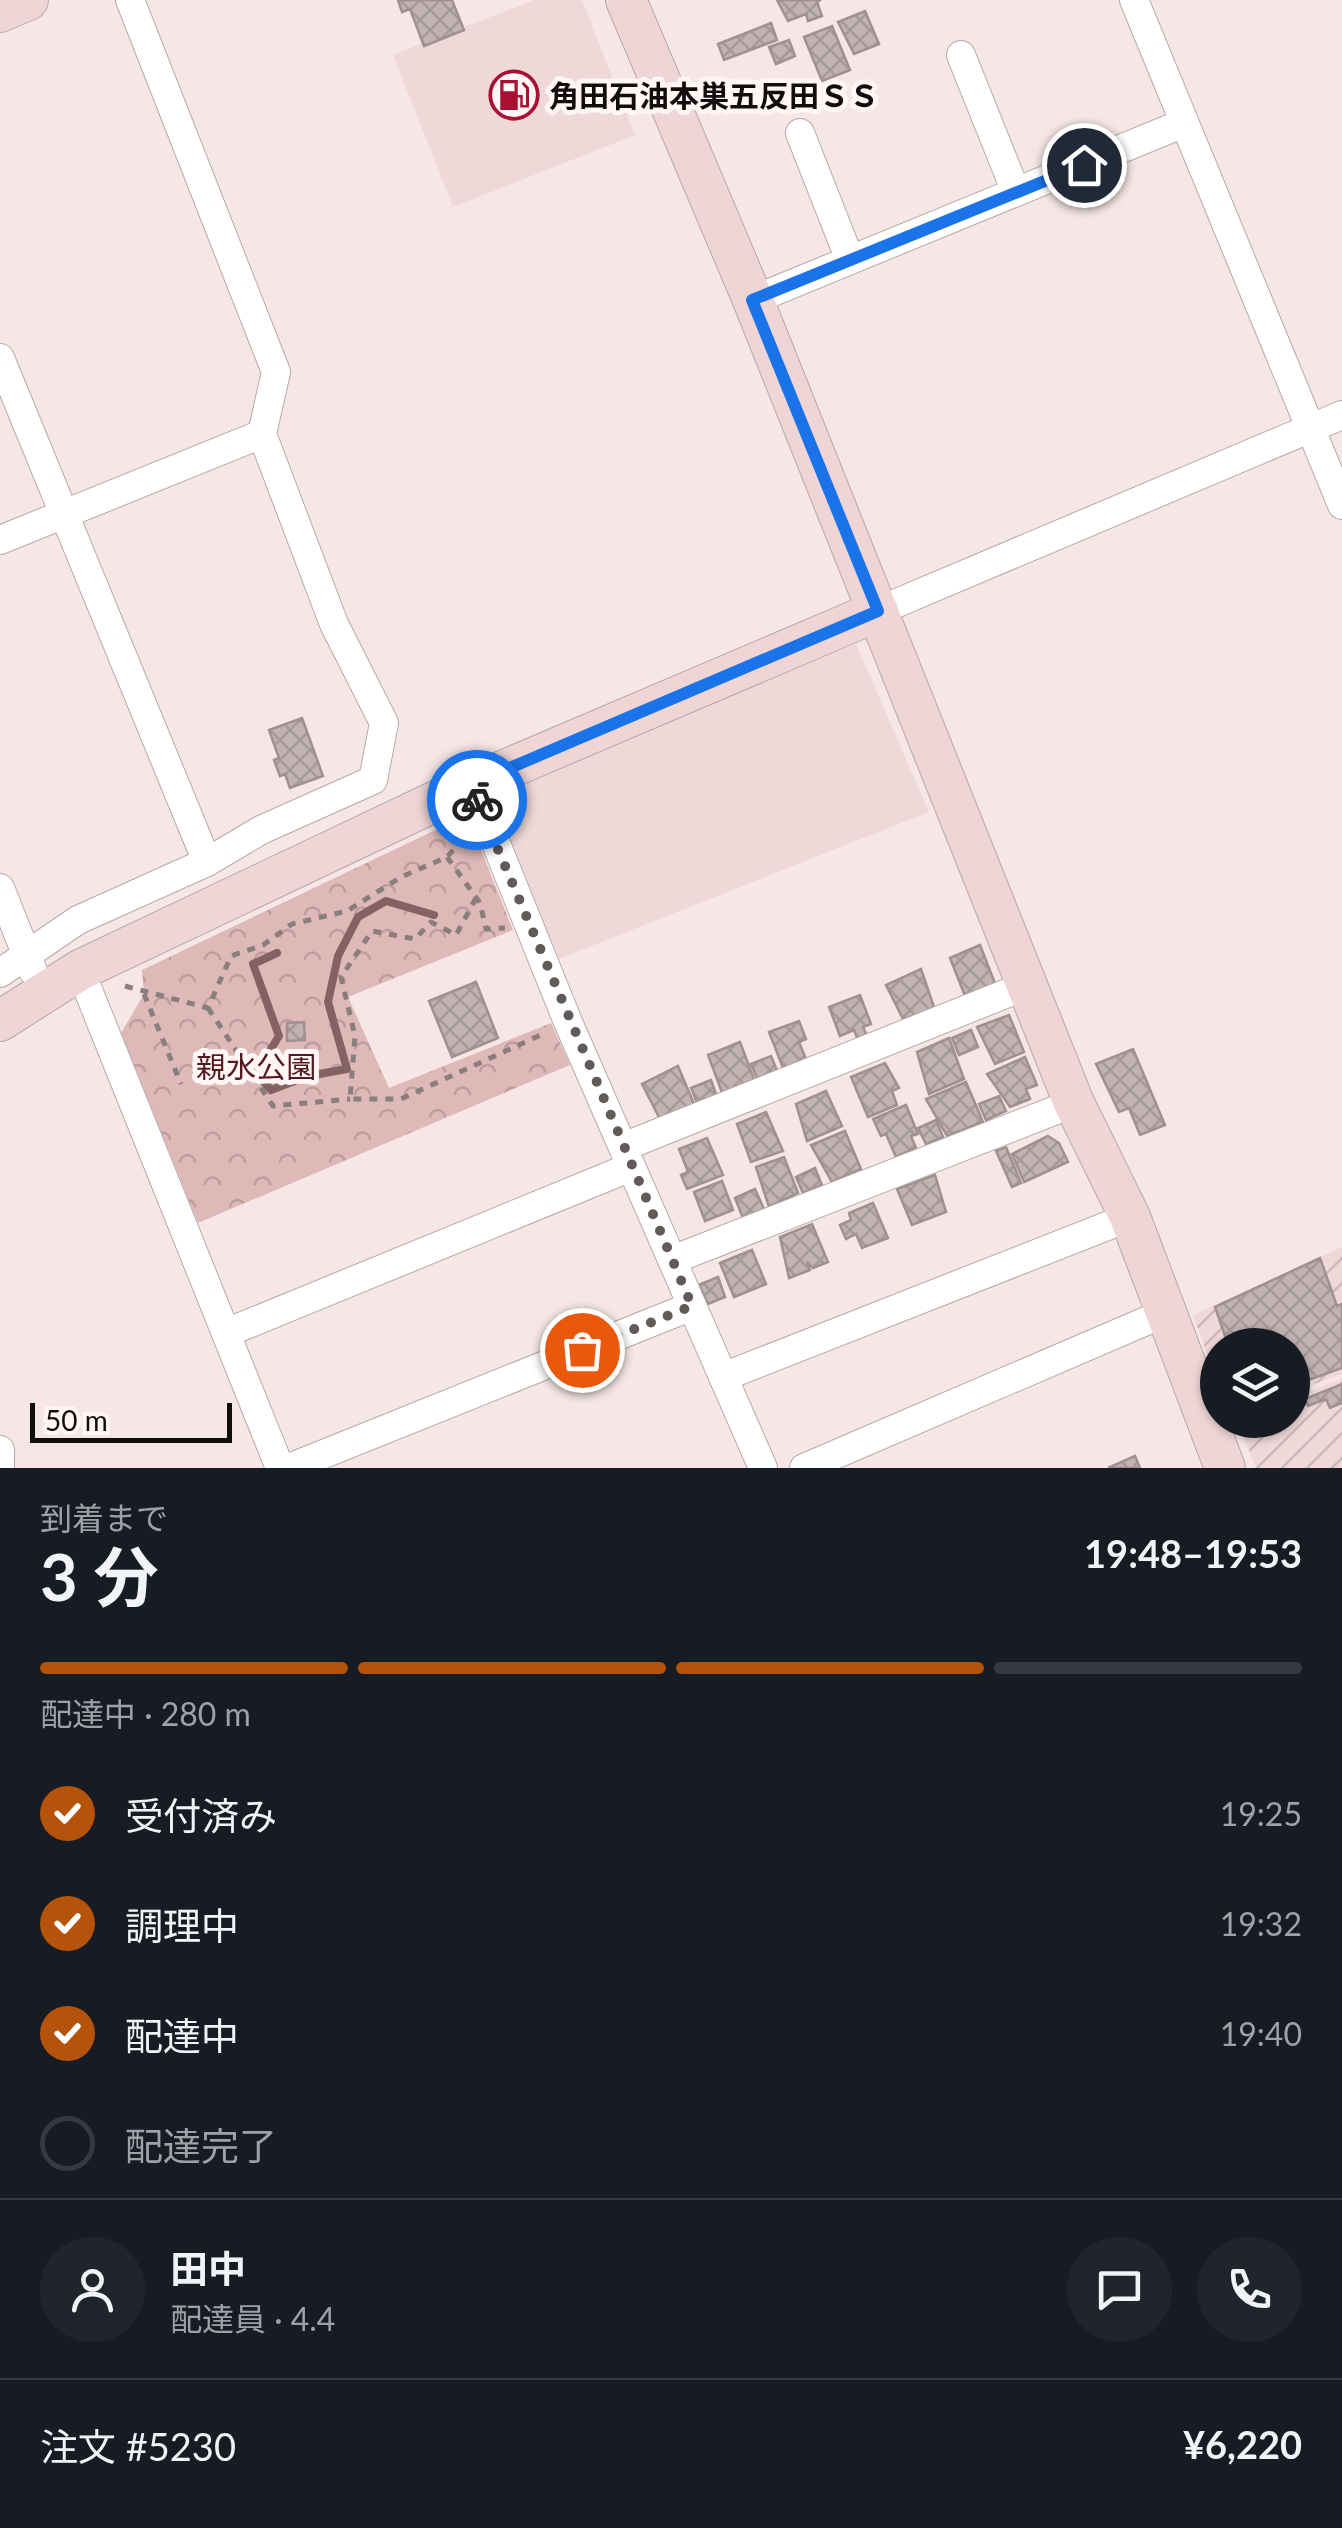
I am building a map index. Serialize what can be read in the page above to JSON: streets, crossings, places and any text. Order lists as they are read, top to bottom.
{
  "parks": ["親水公園"],
  "places": {
    "fuel station": ["角田石油本巣五反田ＳＳ"]
  },
  "scale_bar": "50 m",
  "page": {
    "scale": "50 m",
    "heading": ["3 分", "到着まで", "19:48–19:53"],
    "panel": [
      "田中",
      "配達員 · 4.4",
      "注文 #5230",
      "¥6,220"
    ],
    "bar": "配達中 · 280 m",
    "list": [
      ["受付済み", "19:25"],
      ["調理中", "19:32"],
      ["配達中", "19:40"],
      "配達完了"
    ]
  }
}
